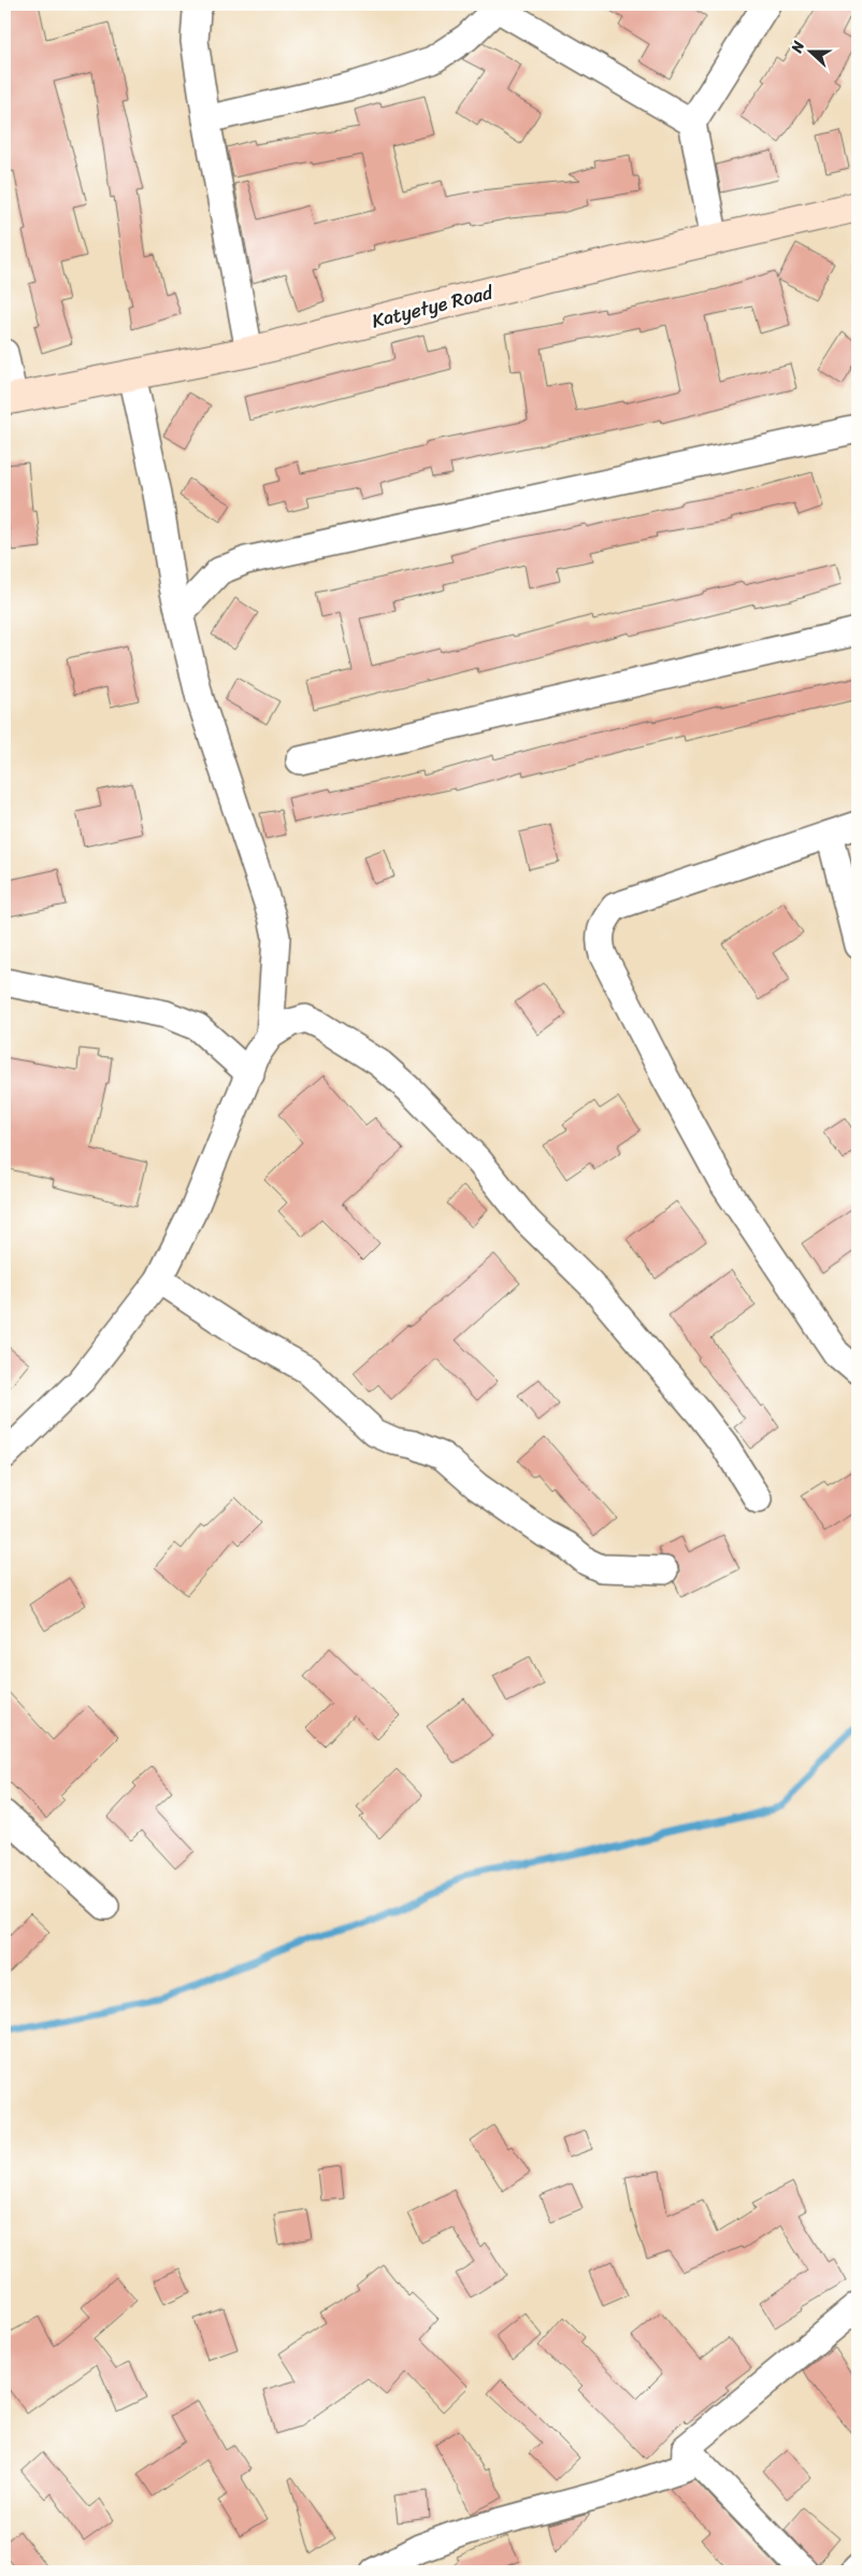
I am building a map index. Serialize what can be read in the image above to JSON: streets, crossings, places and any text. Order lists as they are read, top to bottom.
{
  "streets": {
    "street": ["Katyetye Road"]
  },
  "north": "left"
}
